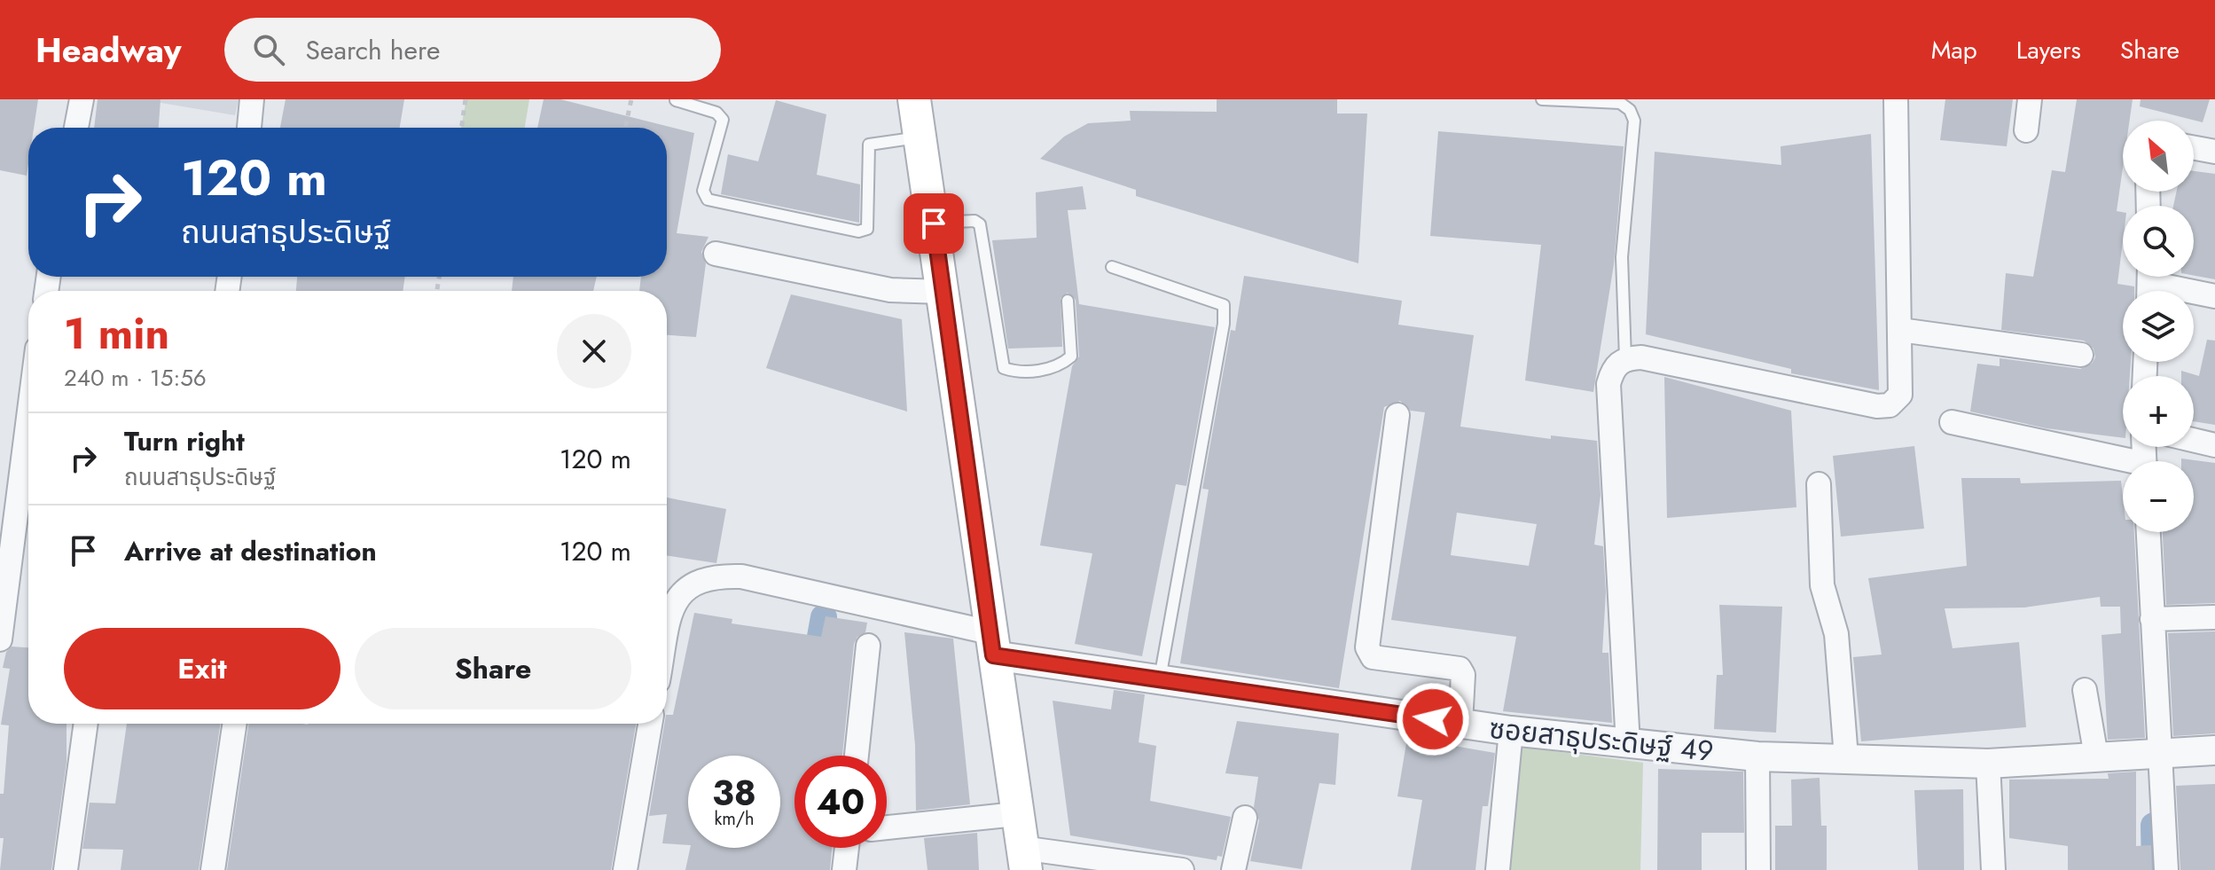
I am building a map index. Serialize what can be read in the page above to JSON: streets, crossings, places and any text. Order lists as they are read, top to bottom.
{
  "streets": {
    "street": ["ซอยสาธุประดิษฐ์ 49"]
  },
  "north": "top left",
  "page": {
    "header": "Headway",
    "search": "Search here",
    "nav": ["Map", "Layers", "Share"],
    "map_buttons": ["+", "−"],
    "turn": ["120 m", "ถนนสาธุประดิษฐ์"],
    "heading": ["1 min", "240 m · 15:56"],
    "list": [
      {
        "name": "Turn right",
        "note": "ถนนสาธุประดิษฐ์",
        "value": "120 m"
      },
      {
        "name": "Arrive at destination",
        "value": "120 m"
      }
    ],
    "buttons": ["Exit", "Share"],
    "speed": "38 km/h",
    "limit": "40"
  }
}
